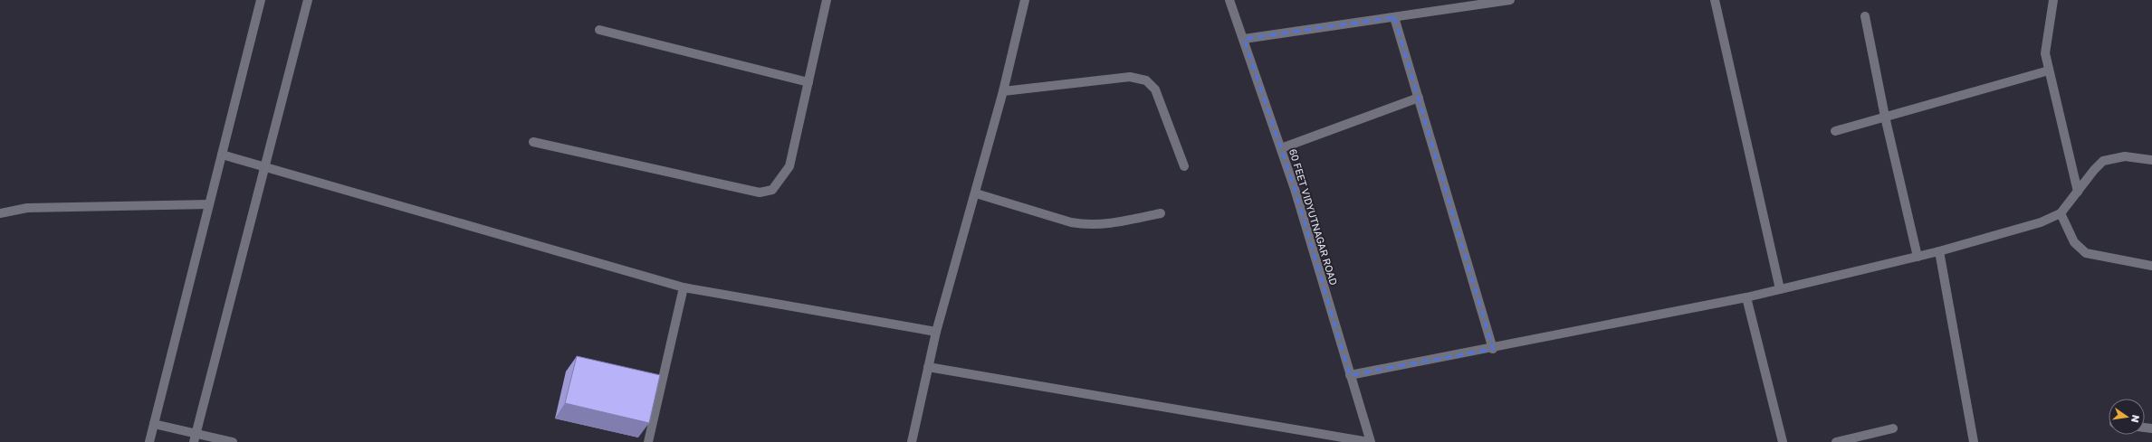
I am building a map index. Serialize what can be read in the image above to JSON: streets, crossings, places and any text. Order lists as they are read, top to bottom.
{
  "streets": {
    "street": ["60 FEET VIDYUTNAGAR ROAD"]
  },
  "north": "right"
}
